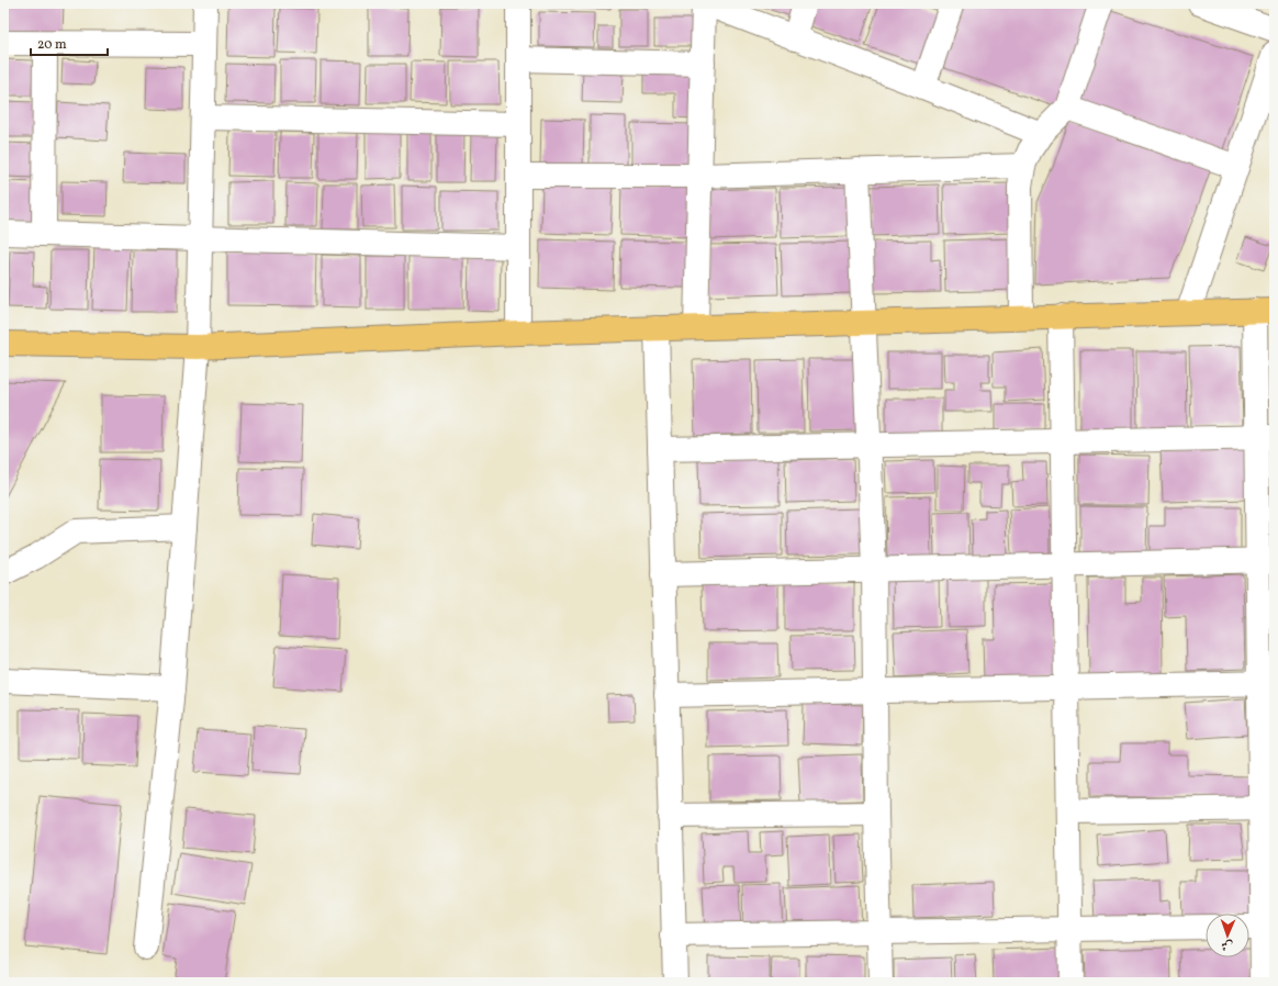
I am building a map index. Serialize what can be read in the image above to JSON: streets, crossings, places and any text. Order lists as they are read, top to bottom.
{
  "scale_bar": "20 m",
  "north": "bottom"
}
